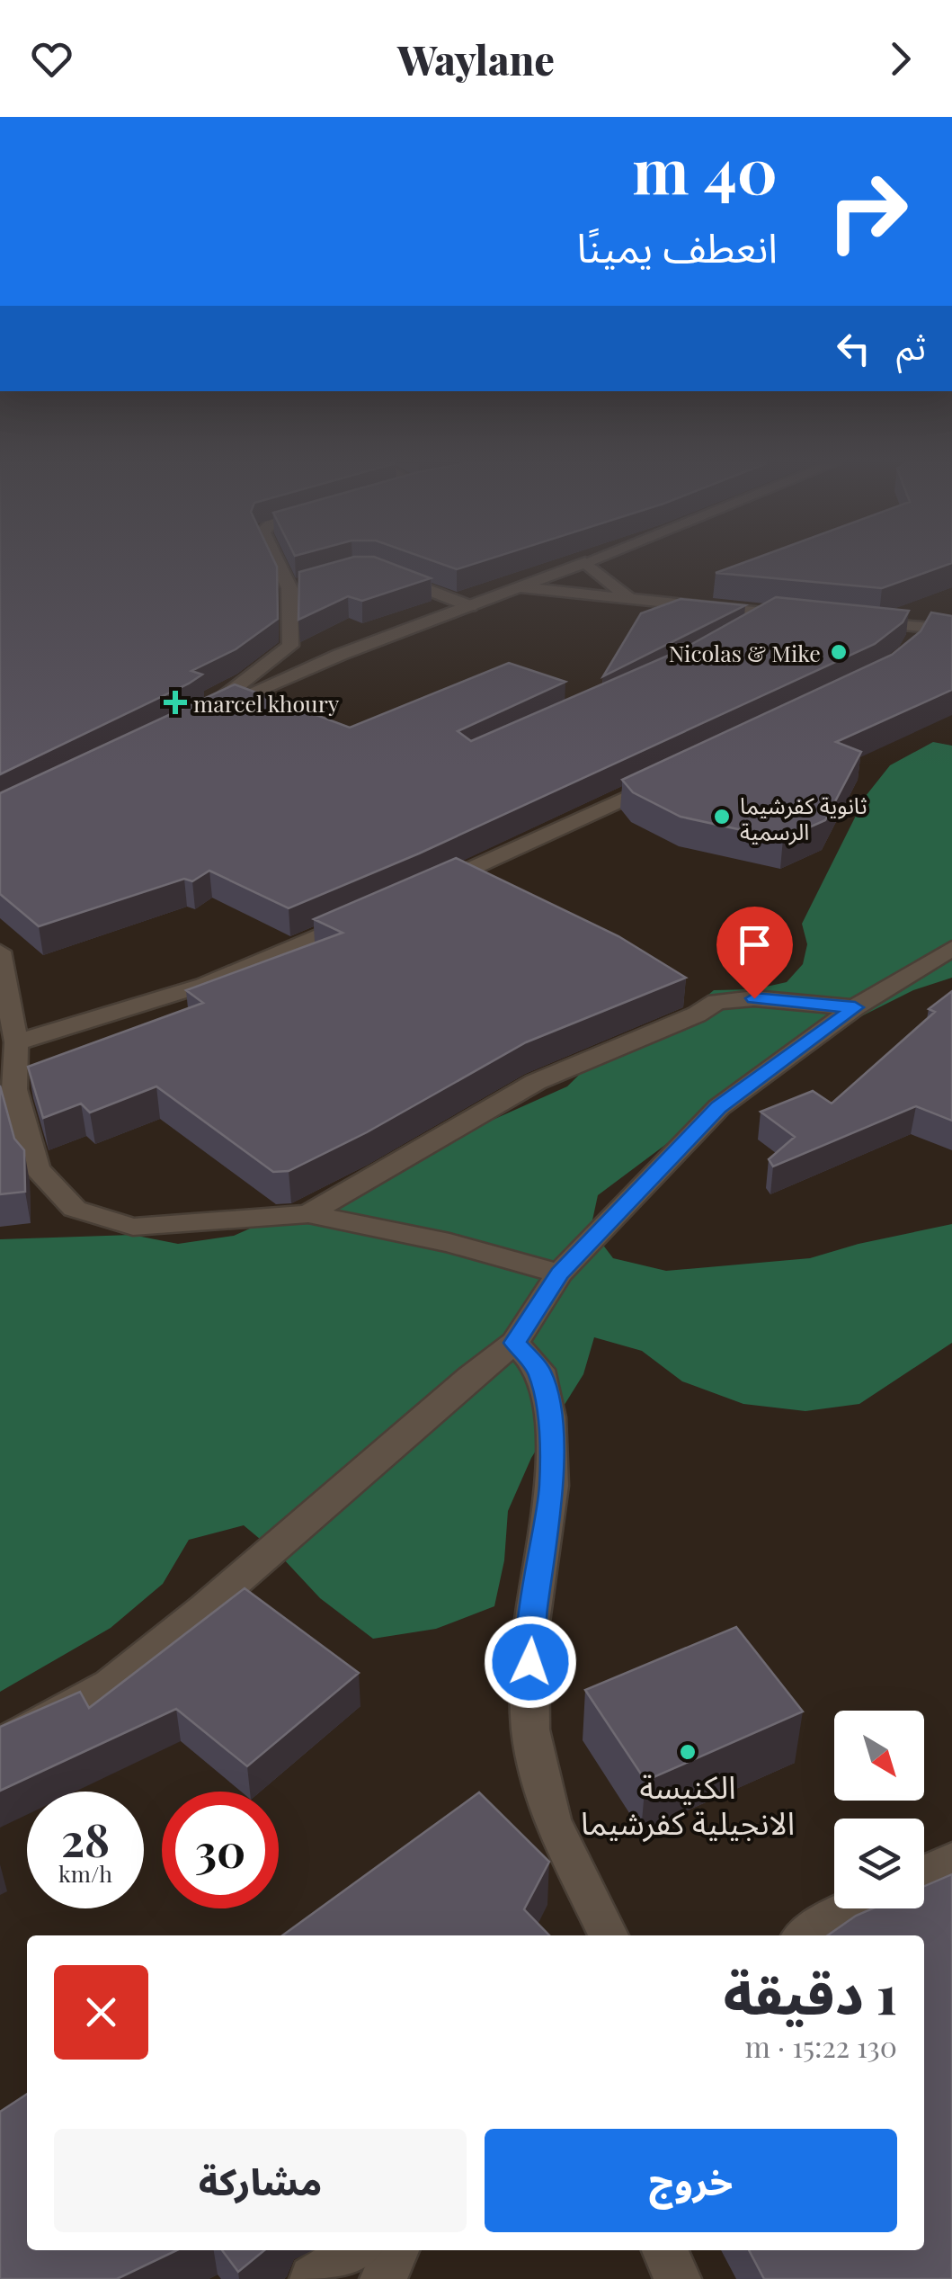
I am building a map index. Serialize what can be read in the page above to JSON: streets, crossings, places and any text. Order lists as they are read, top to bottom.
{
  "places": {
    "other": ["Nicolas & Mike", "ثانوية كفرشيما الرسمية", "الكنيسة الانجيلية كفرشيما"],
    "health": ["marcel khoury"]
  },
  "north": "bottom right",
  "page": {
    "header": "Waylane",
    "turn": ["40 m", "انعطف يمينًا"],
    "then": "ثم",
    "speed": "28 km/h",
    "limit": "30",
    "heading": ["1 دقيقة", "130 m · 15:22"],
    "buttons": ["خروج", "مشاركة"]
  }
}
